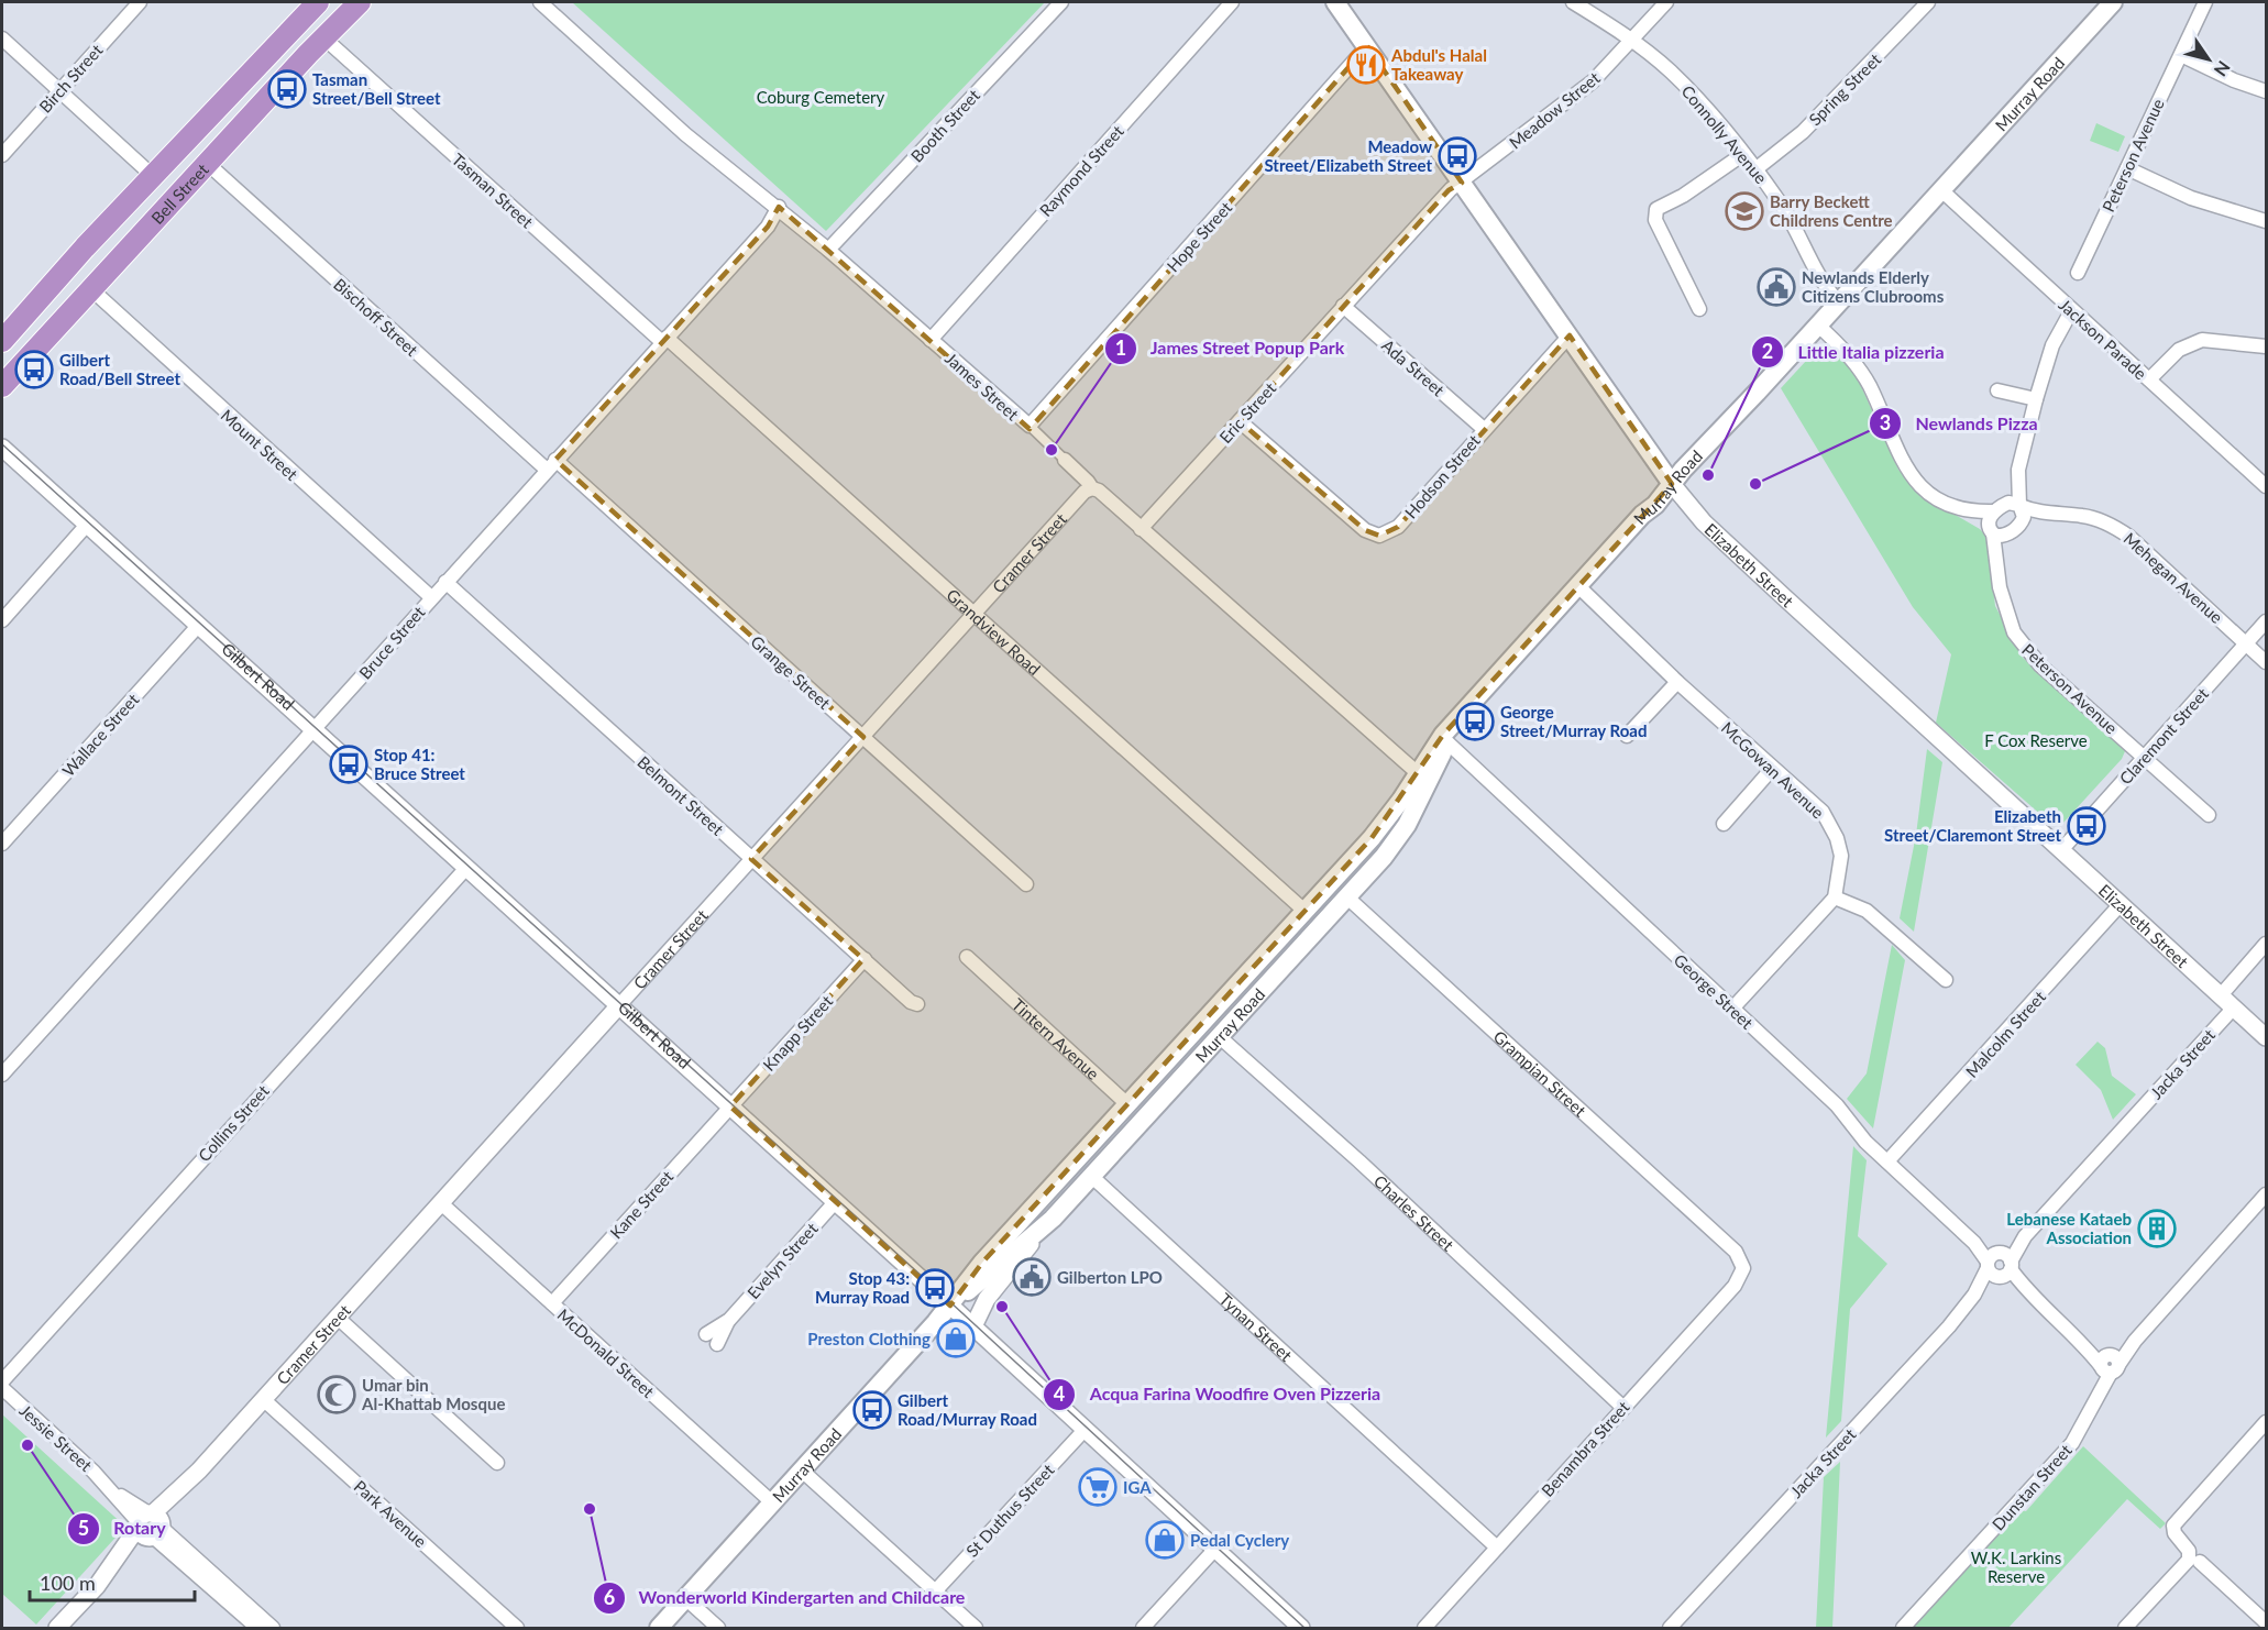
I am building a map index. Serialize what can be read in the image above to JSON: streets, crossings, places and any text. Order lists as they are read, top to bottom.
{
  "streets": {
    "highway": ["Bell Street"],
    "main road": [
      "Murray Road",
      "Elizabeth Street",
      "Grandview Road",
      "Tintern Avenue",
      "Grampian Street",
      "Charles Street",
      "Tynan Street"
    ],
    "street": [
      "Birch Street",
      "Spring Street",
      "Meadow Street",
      "Booth Street",
      "Connolly Avenue",
      "Peterson Avenue",
      "Raymond Street",
      "Tasman Street",
      "Hope Street",
      "Bischoff Street",
      "Jackson Parade",
      "Ada Street",
      "James Street",
      "Eric Street",
      "Mount Street",
      "Hodson Street",
      "Cramer Street",
      "Mehegan Avenue",
      "Bruce Street",
      "Grange Street",
      "Gilbert Road",
      "Wallace Street",
      "Claremont Street",
      "McGowan Avenue",
      "Belmont Street",
      "George Street",
      "Knapp Street",
      "Malcolm Street",
      "Jacka Street",
      "Collins Street",
      "Kane Street",
      "Evelyn Street",
      "McDonald Street",
      "Jessie Street",
      "Benambra Street",
      "Dunstan Street",
      "St Duthus Street",
      "Park Avenue"
    ]
  },
  "crossings": [
    ["Spring Street", "Connolly Avenue"],
    ["Murray Road", "Connolly Avenue"],
    ["Murray Road", "Jackson Parade"],
    ["Murray Road", "James Street"],
    ["Murray Road", "Elizabeth Street"],
    ["Murray Road", "Grandview Road"],
    ["Murray Road", "Gilbert Road"],
    ["Murray Road", "McGowan Avenue"],
    ["Murray Road", "George Street"],
    ["Murray Road", "Tintern Avenue"],
    ["Murray Road", "Grampian Street"],
    ["Murray Road", "Charles Street"],
    ["Murray Road", "Tynan Street"],
    ["Murray Road", "McDonald Street"],
    ["Meadow Street", "Connolly Avenue"],
    ["Meadow Street", "Eric Street"],
    ["Meadow Street", "Elizabeth Street"],
    ["Booth Street", "James Street"],
    ["Peterson Avenue", "Mehegan Avenue"],
    ["Peterson Avenue", "Claremont Street"],
    ["Raymond Street", "James Street"],
    ["Tasman Street", "Bell Street"],
    ["Tasman Street", "Grandview Road"],
    ["Tasman Street", "Bruce Street"],
    ["Bell Street", "Bischoff Street"],
    ["Bell Street", "Mount Street"],
    ["Hope Street", "James Street"],
    ["Hope Street", "Elizabeth Street"],
    ["Bischoff Street", "Bruce Street"],
    ["Bischoff Street", "Grange Street"],
    ["Ada Street", "Eric Street"],
    ["Ada Street", "Hodson Street"],
    ["James Street", "Eric Street"],
    ["James Street", "Cramer Street"],
    ["James Street", "Bruce Street"],
    ["Eric Street", "Hodson Street"],
    ["Eric Street", "Elizabeth Street"],
    ["Mount Street", "Bruce Street"],
    ["Hodson Street", "Elizabeth Street"],
    ["Cramer Street", "Grandview Road"],
    ["Cramer Street", "Grange Street"],
    ["Cramer Street", "Gilbert Road"],
    ["Cramer Street", "Belmont Street"],
    ["Cramer Street", "McDonald Street"],
    ["Cramer Street", "Jessie Street"],
    ["Cramer Street", "Park Avenue"],
    ["Elizabeth Street", "Claremont Street"],
    ["Elizabeth Street", "Malcolm Street"],
    ["Elizabeth Street", "Jacka Street"],
    ["Mehegan Avenue", "Claremont Street"],
    ["Grandview Road", "Bruce Street"],
    ["Bruce Street", "Grange Street"],
    ["Bruce Street", "Gilbert Road"],
    ["Bruce Street", "Belmont Street"],
    ["Gilbert Road", "Wallace Street"],
    ["Gilbert Road", "Knapp Street"],
    ["Gilbert Road", "Collins Street"],
    ["Gilbert Road", "Kane Street"],
    ["Gilbert Road", "Evelyn Street"],
    ["Gilbert Road", "St Duthus Street"],
    ["Belmont Street", "Knapp Street"],
    ["George Street", "Malcolm Street"],
    ["George Street", "Jacka Street"],
    ["George Street", "Dunstan Street"],
    ["Knapp Street", "Kane Street"],
    ["Grampian Street", "Benambra Street"],
    ["Kane Street", "McDonald Street"],
    ["Charles Street", "Benambra Street"],
    ["Tynan Street", "Benambra Street"]
  ],
  "parks": ["Coburg Cemetery", "F Cox Reserve", "W.K. Larkins Reserve"],
  "places": {
    "restaurant": ["Abdul's Halal Takeaway"],
    "bus stop": [
      "Tasman Street/Bell Street",
      "Meadow Street/Elizabeth Street",
      "Gilbert Road/Bell Street",
      "George Street/Murray Road",
      "Stop 41: Bruce Street",
      "Elizabeth Street/Claremont Street",
      "Stop 43: Murray Road",
      "Gilbert Road/Murray Road"
    ],
    "school or university": ["Barry Beckett Childrens Centre"],
    "public building": ["Newlands Elderly Citizens Clubrooms", "Gilberton LPO"],
    "other": [
      "James Street Popup Park",
      "Little Italia pizzeria",
      "Newlands Pizza",
      "Acqua Farina Woodfire Oven Pizzeria",
      "Rotary",
      "Wonderworld Kindergarten and Childcare"
    ],
    "building": ["Lebanese Kataeb Association"],
    "shop": ["Preston Clothing", "Pedal Cyclery"],
    "mosque": ["Umar bin Al-Khattab Mosque"],
    "supermarket": ["IGA"]
  },
  "scale_bar": "100 m",
  "north": "bottom right"
}
